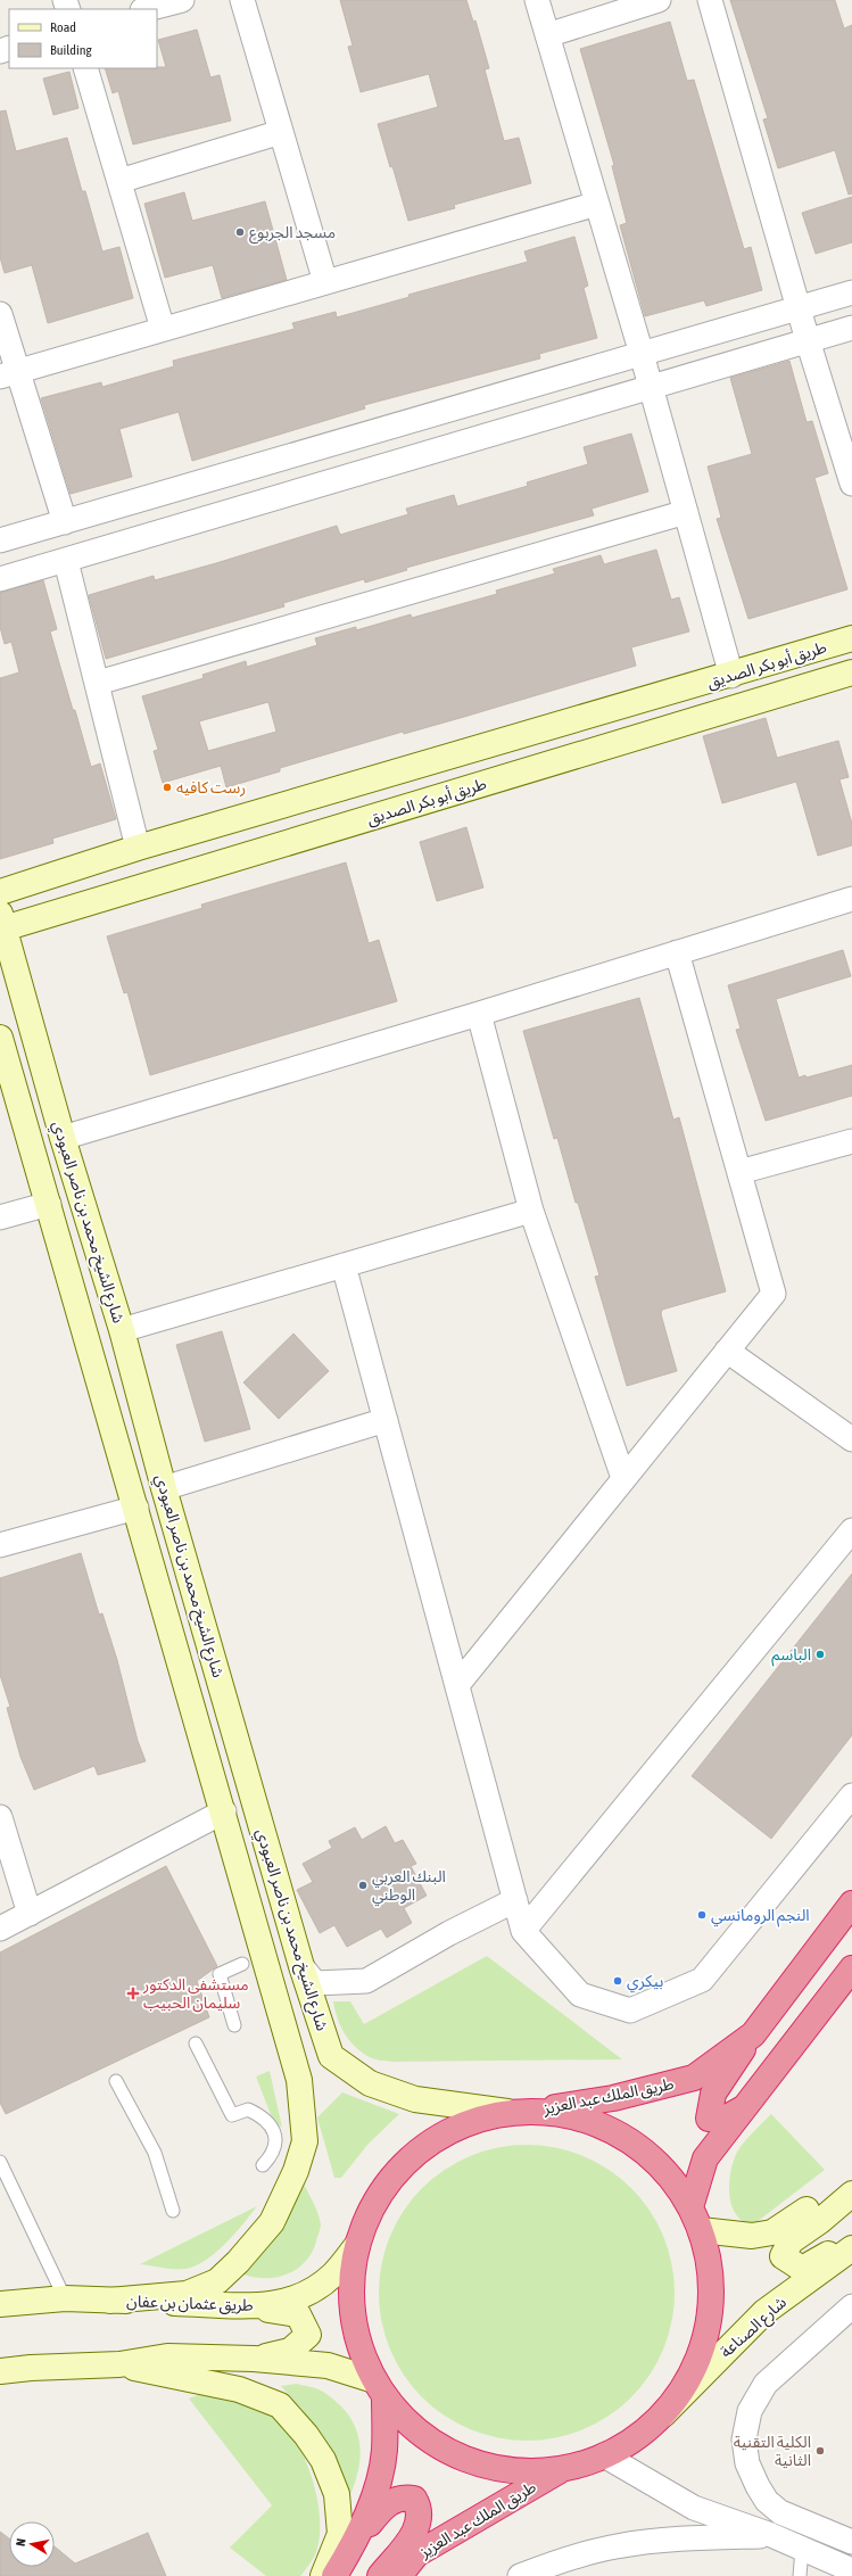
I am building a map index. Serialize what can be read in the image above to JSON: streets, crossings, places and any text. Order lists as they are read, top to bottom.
{
  "streets": {
    "highway": ["طريق الملك عبد العزيز"],
    "street": [
      "طريق أبو بكر الصديق",
      "شارع الشيخ محمد بن ناصر العبودي",
      "طريق عثمان بن عفان",
      "شارع الصناعة"
    ]
  },
  "crossings": [
    ["طريق أبو بكر الصديق", "شارع الشيخ محمد بن ناصر العبودي"],
    ["شارع الشيخ محمد بن ناصر العبودي", "طريق عثمان بن عفان"]
  ],
  "places": {
    "other": [
      "مسجد الجربوع",
      "رست كافيه",
      "الباسم",
      "البنك العربي الوطني",
      "النجم الرومانسي",
      "بيكري",
      "الكلية التقنية الثانية"
    ],
    "health": ["مستشفى الدكتور سليمان الحبيب"]
  },
  "legend": ["Road", "Building"],
  "north": "left"
}
